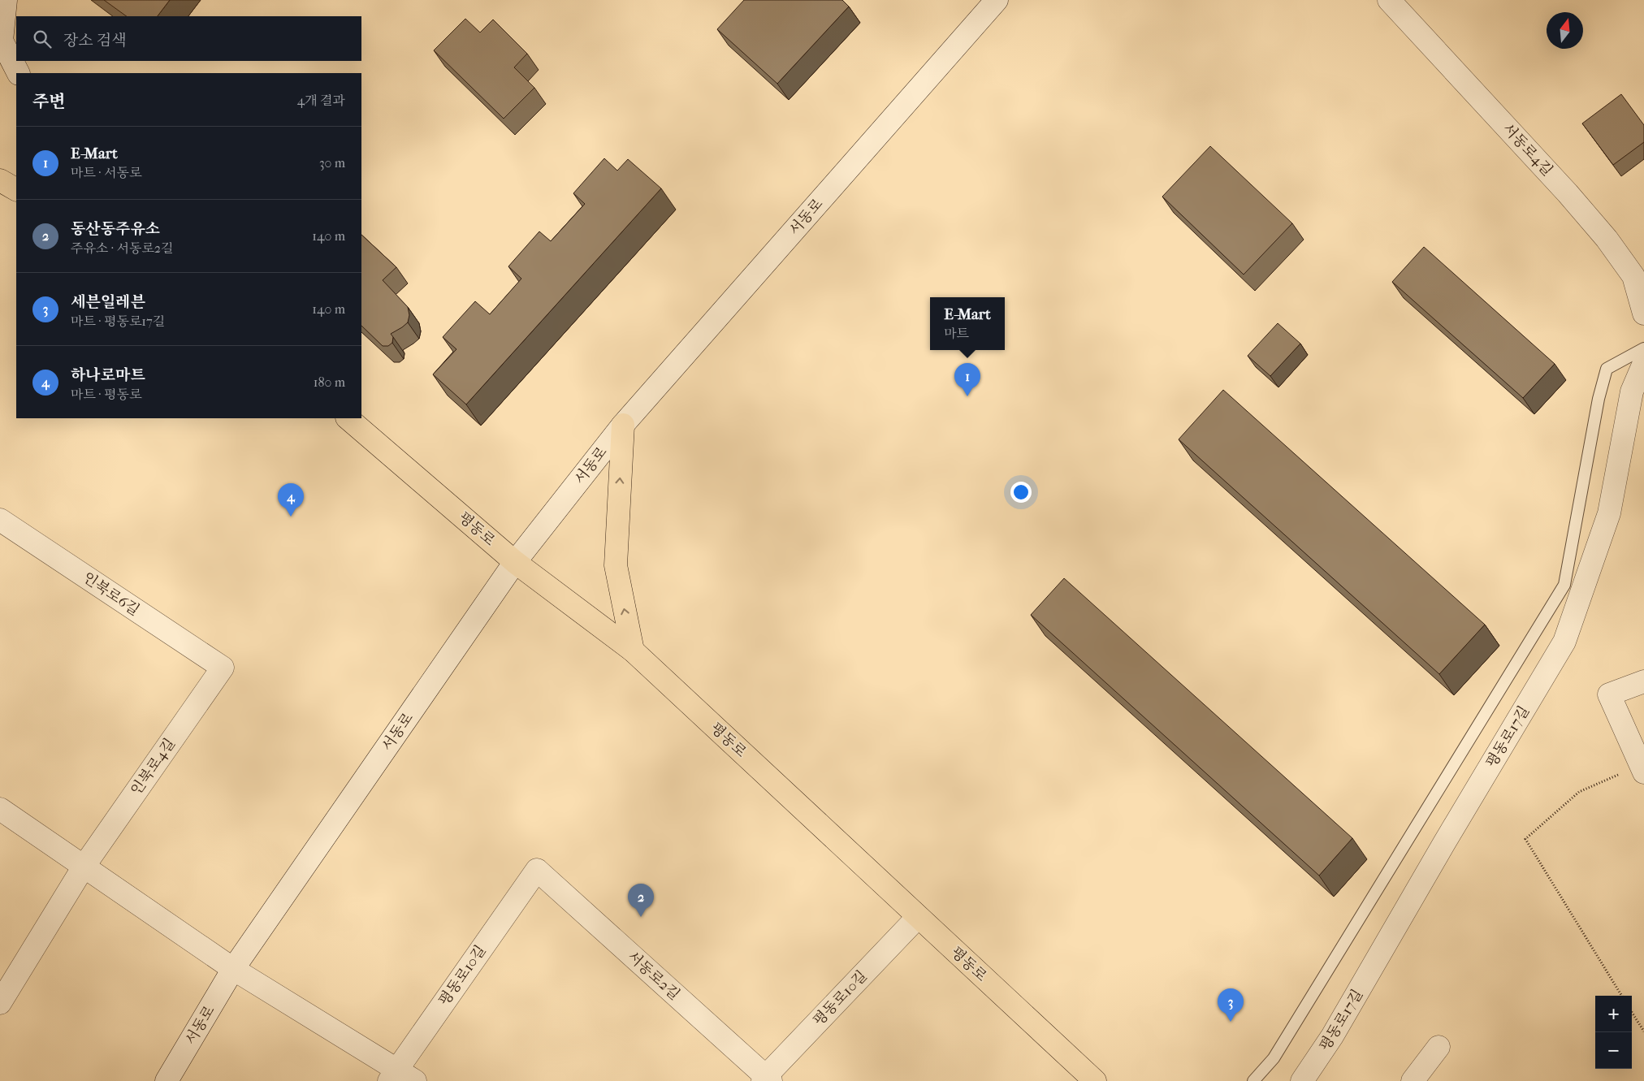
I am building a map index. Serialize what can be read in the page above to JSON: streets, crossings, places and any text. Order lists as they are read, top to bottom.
{
  "streets": {
    "main road": ["평동로"],
    "street": [
      "서동로4길",
      "서동로",
      "인북로6길",
      "평동로17길",
      "인북로4길",
      "평동로10길",
      "서동로2길"
    ]
  },
  "crossings": [
    ["서동로", "평동로"],
    ["평동로", "평동로10길"],
    ["인북로6길", "인북로4길"],
    ["평동로10길", "서동로2길"]
  ],
  "north": "top",
  "page": {
    "search": "장소 검색",
    "heading": ["주변", "4개 결과"],
    "list": [
      {
        "mark": "1",
        "name": "E-Mart",
        "note": "마트 · 서동로",
        "value": "30 m"
      },
      {
        "mark": "2",
        "name": "동산동주유소",
        "note": "주유소 · 서동로2길",
        "value": "140 m"
      },
      {
        "mark": "3",
        "name": "세븐일레븐",
        "note": "마트 · 평동로17길",
        "value": "140 m"
      },
      {
        "mark": "4",
        "name": "하나로마트",
        "note": "마트 · 평동로",
        "value": "180 m"
      }
    ],
    "popup": ["E-Mart", "마트"],
    "pins": [
      "1",
      "4",
      "2",
      "3"
    ],
    "map_buttons": ["+", "−"]
  }
}
